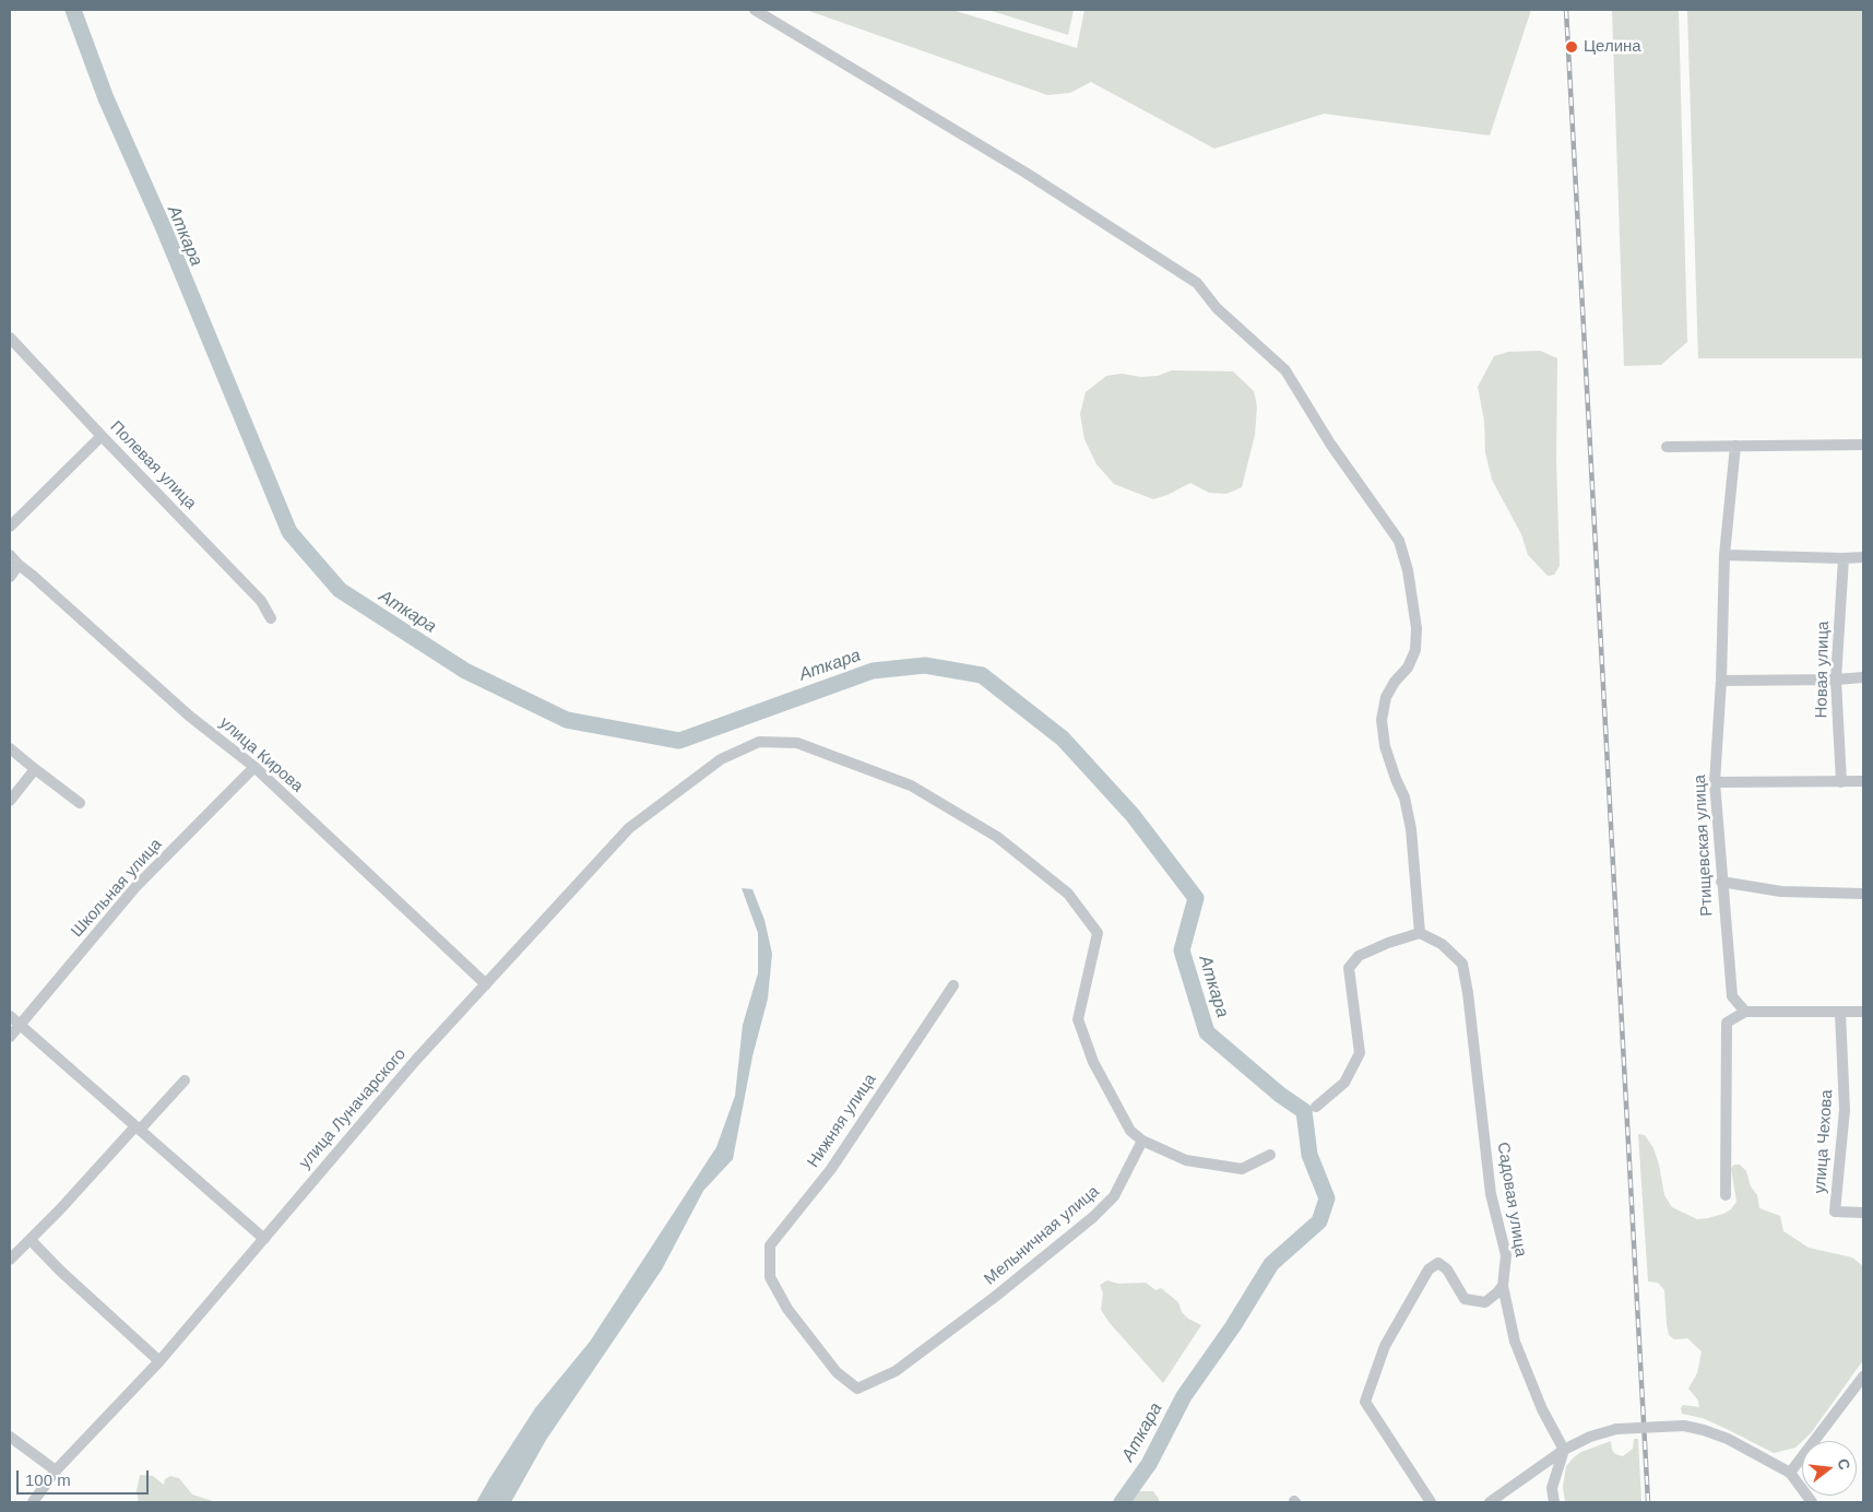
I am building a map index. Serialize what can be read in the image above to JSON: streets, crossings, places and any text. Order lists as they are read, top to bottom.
{
  "streets": {
    "street": [
      "Полевая улица",
      "Новая улица",
      "улица Кирова",
      "Ртищевская улица",
      "Школьная улица",
      "улица Луначарского",
      "Нижняя улица",
      "улица Чехова",
      "Садовая улица",
      "Мельничная улица"
    ]
  },
  "crossings": [
    ["улица Кирова", "Школьная улица"],
    ["улица Кирова", "улица Луначарского"],
    ["улица Луначарского", "Мельничная улица"],
    ["Нижняя улица", "Мельничная улица"]
  ],
  "water": ["Аткара"],
  "places": ["Целина"],
  "scale_bar": "100 m",
  "north": "right"
}
